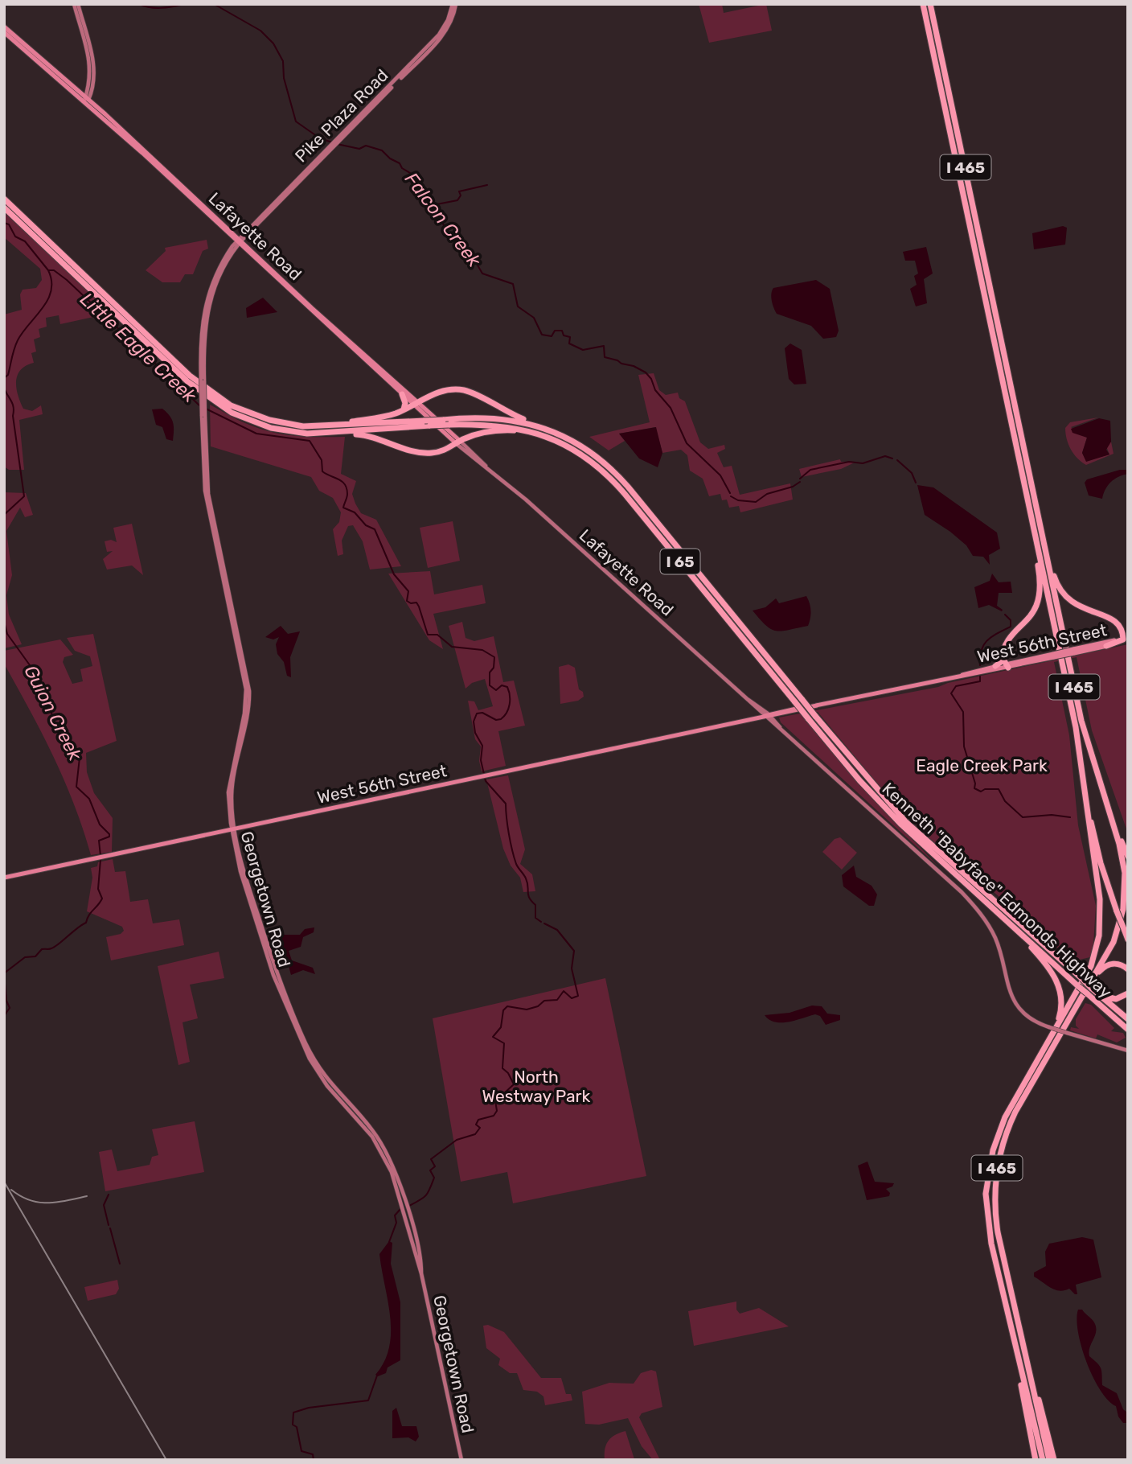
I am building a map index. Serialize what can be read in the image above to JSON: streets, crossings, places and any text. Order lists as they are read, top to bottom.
{
  "streets": {
    "highway": ["I 465", "I 65", "Kenneth \"Babyface\" Edmonds Highway"],
    "main road": [
      "Pike Plaza Road",
      "Lafayette Road",
      "West 56th Street",
      "Georgetown Road"
    ]
  },
  "crossings": [
    ["Pike Plaza Road", "Lafayette Road"],
    ["Pike Plaza Road", "Georgetown Road"],
    ["I 465", "Lafayette Road"],
    ["Lafayette Road", "West 56th Street"],
    ["Lafayette Road", "Georgetown Road"],
    ["West 56th Street", "Georgetown Road"]
  ],
  "water": ["Falcon Creek", "Little Eagle Creek", "Guion Creek"],
  "parks": ["Eagle Creek Park", "North Westway Park"]
}
